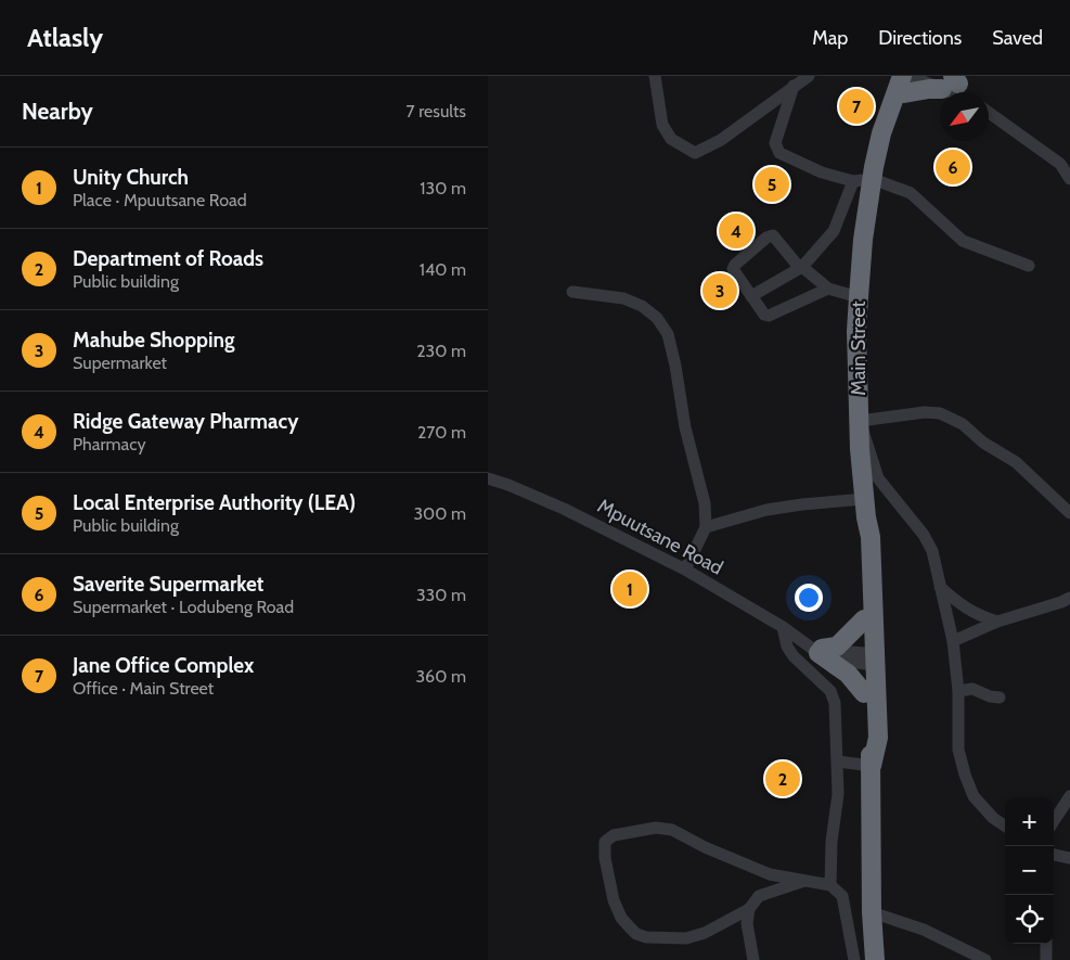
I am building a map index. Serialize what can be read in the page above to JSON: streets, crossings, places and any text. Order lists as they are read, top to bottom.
{
  "streets": {
    "highway": ["Main Street"],
    "street": ["Mpuutsane Road"]
  },
  "north": "bottom left",
  "page": {
    "header": "Atlasly",
    "nav": ["Map", "Directions", "Saved"],
    "heading": ["Nearby", "7 results"],
    "pins": [
      "7",
      "6",
      "5",
      "4",
      "3",
      "1",
      "2"
    ],
    "list": [
      {
        "mark": "1",
        "name": "Unity Church",
        "note": "Place · Mpuutsane Road",
        "value": "130 m"
      },
      {
        "mark": "2",
        "name": "Department of Roads",
        "note": "Public building",
        "value": "140 m"
      },
      {
        "mark": "3",
        "name": "Mahube Shopping",
        "note": "Supermarket",
        "value": "230 m"
      },
      {
        "mark": "4",
        "name": "Ridge Gateway Pharmacy",
        "note": "Pharmacy",
        "value": "270 m"
      },
      {
        "mark": "5",
        "name": "Local Enterprise Authority (LEA)",
        "note": "Public building",
        "value": "300 m"
      },
      {
        "mark": "6",
        "name": "Saverite Supermarket",
        "note": "Supermarket · Lodubeng Road",
        "value": "330 m"
      },
      {
        "mark": "7",
        "name": "Jane Office Complex",
        "note": "Office · Main Street",
        "value": "360 m"
      }
    ],
    "map_buttons": ["+", "−"]
  }
}
